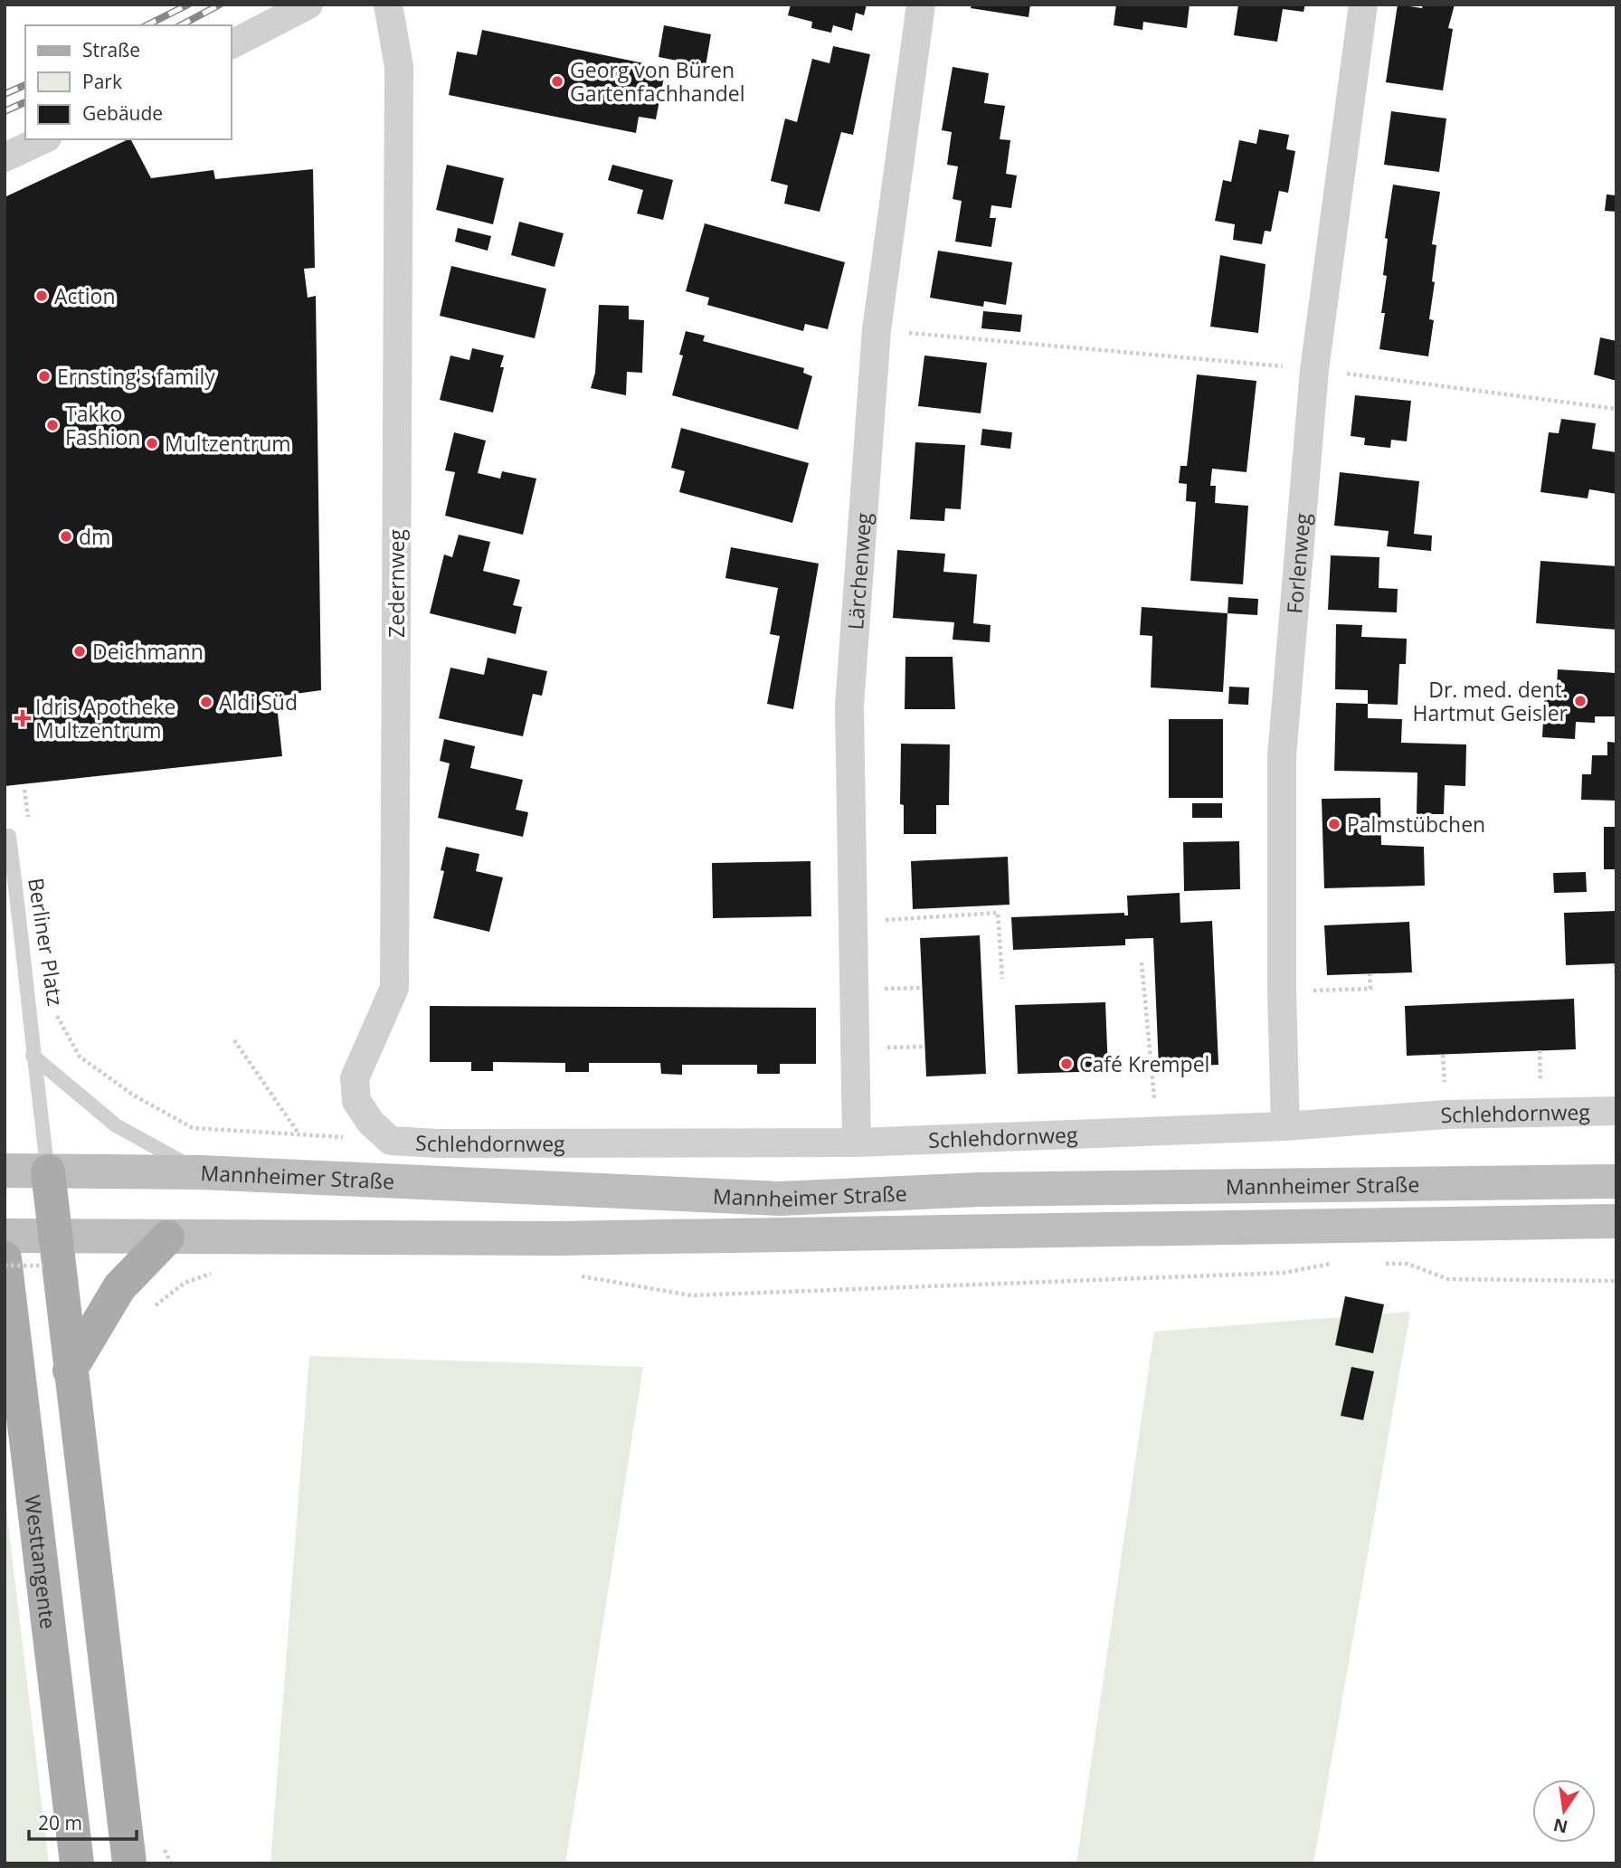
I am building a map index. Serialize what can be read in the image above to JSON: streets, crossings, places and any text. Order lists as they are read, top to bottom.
{
  "streets": {
    "main road": ["Mannheimer Straße", "Westtangente"],
    "street": [
      "Forlenweg",
      "Lärchenweg",
      "Zedernweg",
      "Schlehdornweg"
    ],
    "lane": ["Berliner Platz"]
  },
  "crossings": [
    ["Forlenweg", "Schlehdornweg"],
    ["Lärchenweg", "Schlehdornweg"],
    ["Zedernweg", "Schlehdornweg"],
    ["Berliner Platz", "Mannheimer Straße"]
  ],
  "places": {
    "other": [
      "Georg von Büren Gartenfachhandel",
      "Action",
      "Ernsting's family",
      "Takko Fashion",
      "Multzentrum",
      "dm",
      "Deichmann",
      "Dr. med. dent. Hartmut Geisler",
      "Aldi Süd",
      "Palmstübchen",
      "Café Krempel"
    ],
    "health": ["Idris Apotheke Multzentrum"]
  },
  "legend": ["Straße", "Park", "Gebäude"],
  "scale_bar": "20 m",
  "north": "bottom"
}
